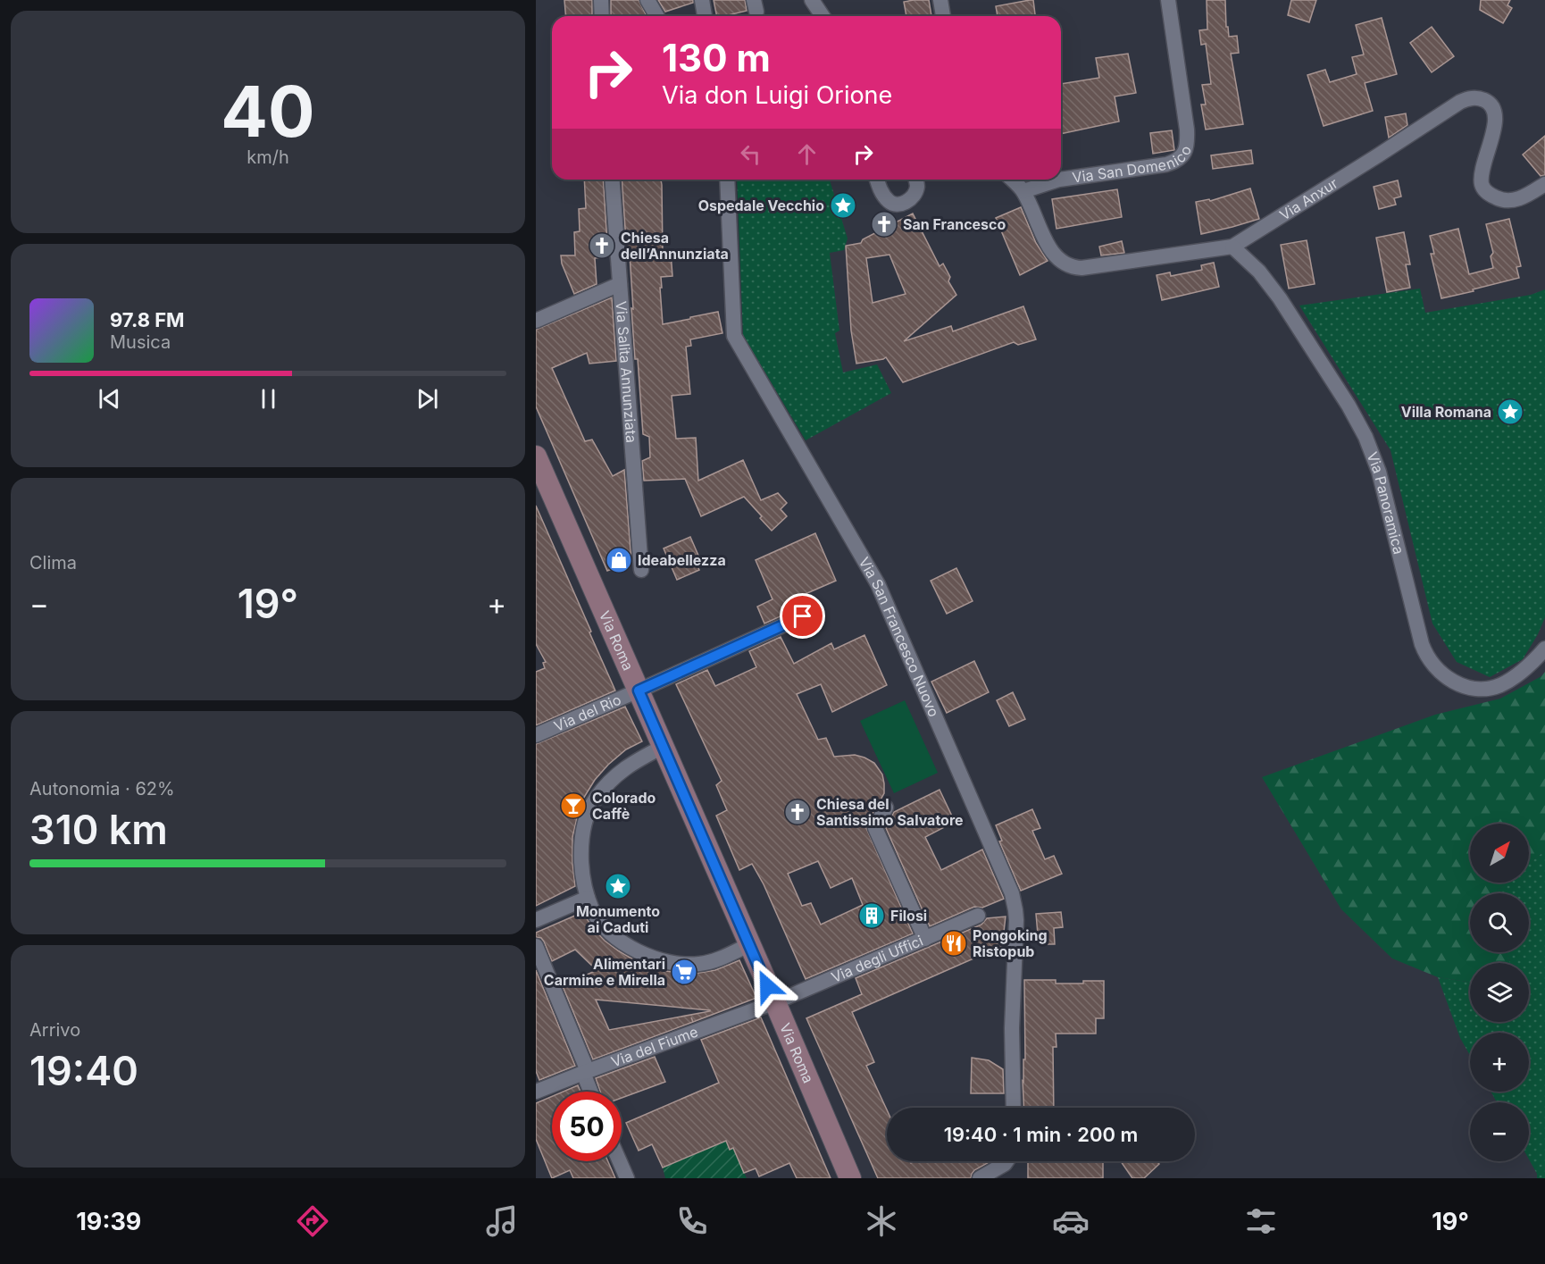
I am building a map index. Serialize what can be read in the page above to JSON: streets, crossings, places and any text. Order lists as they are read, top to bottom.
{
  "streets": {
    "main road": ["Via Roma"],
    "street": [
      "Via San Domenico",
      "Via Anxur",
      "Via Salita Annunziata",
      "Via Panoramica",
      "Via San Francesco Nuovo",
      "Via del Rio",
      "Via degli Uffici",
      "Via del Fiume"
    ]
  },
  "crossings": [
    ["Via San Domenico", "Via Anxur"],
    ["Via Anxur", "Via Panoramica"],
    ["Via Roma", "Via del Rio"],
    ["Via Roma", "Via degli Uffici"],
    ["Via Roma", "Via del Fiume"],
    ["Via degli Uffici", "Via del Fiume"]
  ],
  "places": {
    "place": ["Ospedale Vecchio", "Villa Romana", "Monumento ai Caduti"],
    "church": ["San Francesco", "Chiesa dell’Annunziata", "Chiesa del Santissimo Salvatore"],
    "shop": ["Ideabellezza"],
    "bar": ["Colorado Caffè"],
    "building": ["Filosi"],
    "restaurant": ["Pongoking Ristopub"],
    "supermarket": ["Alimentari Carmine e Mirella"]
  },
  "north": "top right",
  "page": {
    "tile": [
      ["40", "km/h"],
      "Clima",
      ["Autonomia · 62%", "310 km"],
      ["Arrivo", "19:40"]
    ],
    "turn": ["130 m", "Via don Luigi Orione"],
    "song": ["97.8 FM", "Musica"],
    "heat": ["−", "19°", "+"],
    "map_buttons": ["+", "−"],
    "limit": "50",
    "trip": "19:40 · 1 min · 200 m",
    "tabs": ["19:39", "19°"]
  }
}
